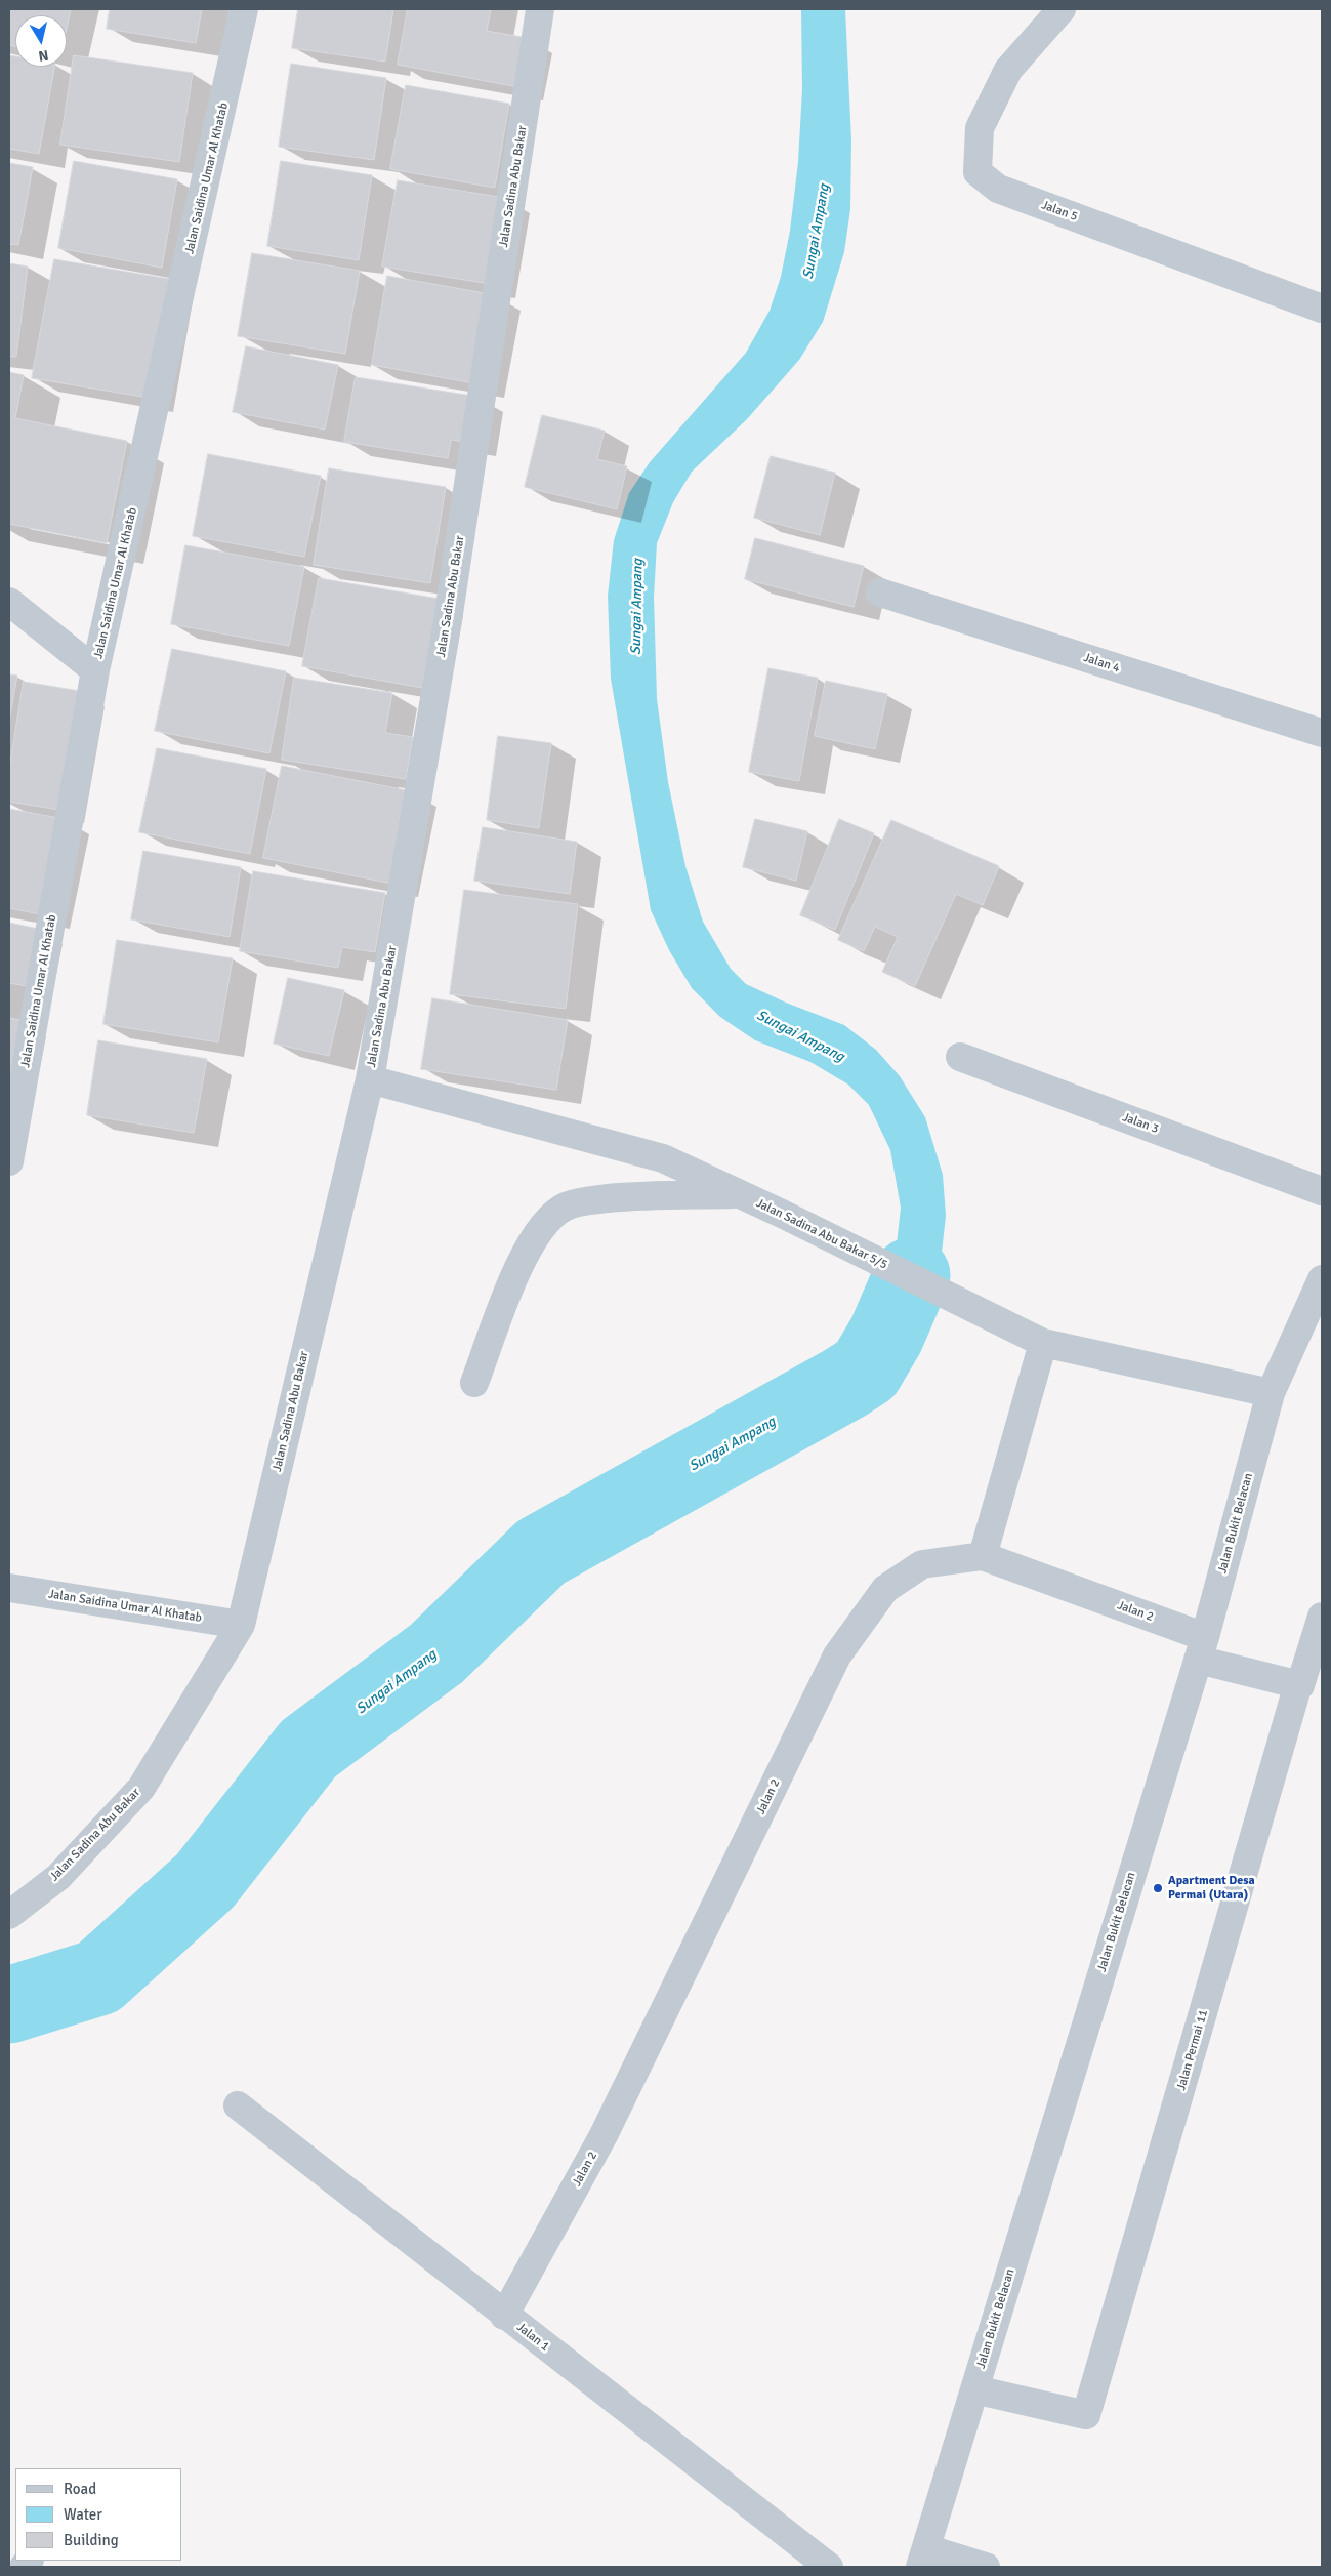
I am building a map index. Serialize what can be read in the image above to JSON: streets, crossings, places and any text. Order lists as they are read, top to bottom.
{
  "streets": {
    "street": [
      "Jalan Saidina Umar Al Khatab",
      "Jalan Sadina Abu Bakar",
      "Jalan 5",
      "Jalan 4",
      "Jalan 3",
      "Jalan Sadina Abu Bakar 5/5",
      "Jalan Bukit Belacan",
      "Jalan 2",
      "Jalan Permai 11",
      "Jalan 1"
    ]
  },
  "crossings": [
    ["Jalan Saidina Umar Al Khatab", "Jalan Sadina Abu Bakar"],
    ["Jalan Sadina Abu Bakar", "Jalan Sadina Abu Bakar 5/5"],
    ["Jalan Sadina Abu Bakar 5/5", "Jalan Bukit Belacan"],
    ["Jalan Bukit Belacan", "Jalan 2"],
    ["Jalan Bukit Belacan", "Jalan Permai 11"],
    ["Jalan 2", "Jalan Permai 11"],
    ["Jalan 2", "Jalan 1"]
  ],
  "water": ["Sungai Ampang"],
  "places": ["Apartment Desa Permai (Utara)"],
  "legend": ["Road", "Water", "Building"],
  "north": "bottom"
}
